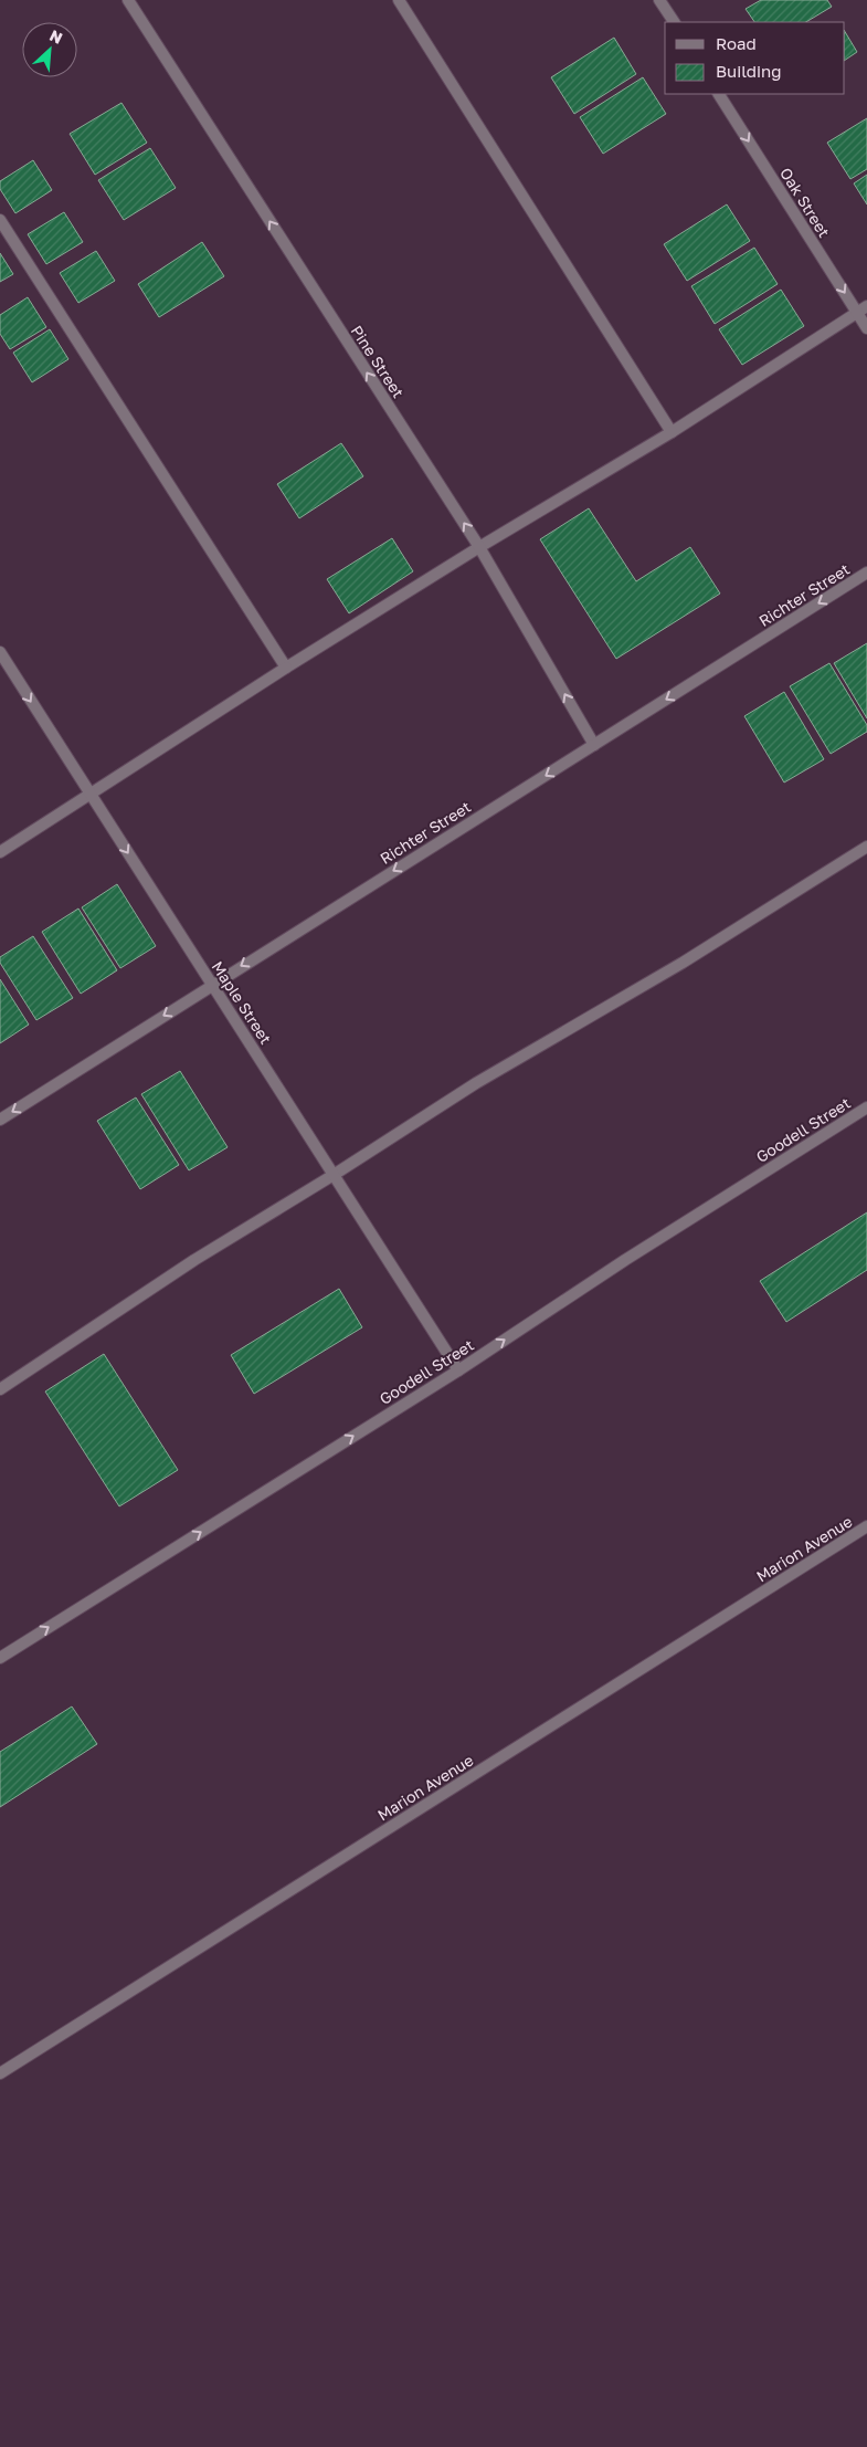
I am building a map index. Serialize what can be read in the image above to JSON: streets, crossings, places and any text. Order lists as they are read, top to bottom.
{
  "streets": {
    "street": [
      "Oak Street",
      "Pine Street",
      "Richter Street",
      "Maple Street",
      "Goodell Street",
      "Marion Avenue"
    ]
  },
  "crossings": [
    ["Pine Street", "Richter Street"],
    ["Richter Street", "Maple Street"],
    ["Maple Street", "Goodell Street"]
  ],
  "one_way": [
    "Oak Street",
    "Pine Street",
    "Richter Street",
    "Maple Street",
    "Goodell Street"
  ],
  "legend": ["Road", "Building"],
  "north": "top right"
}
